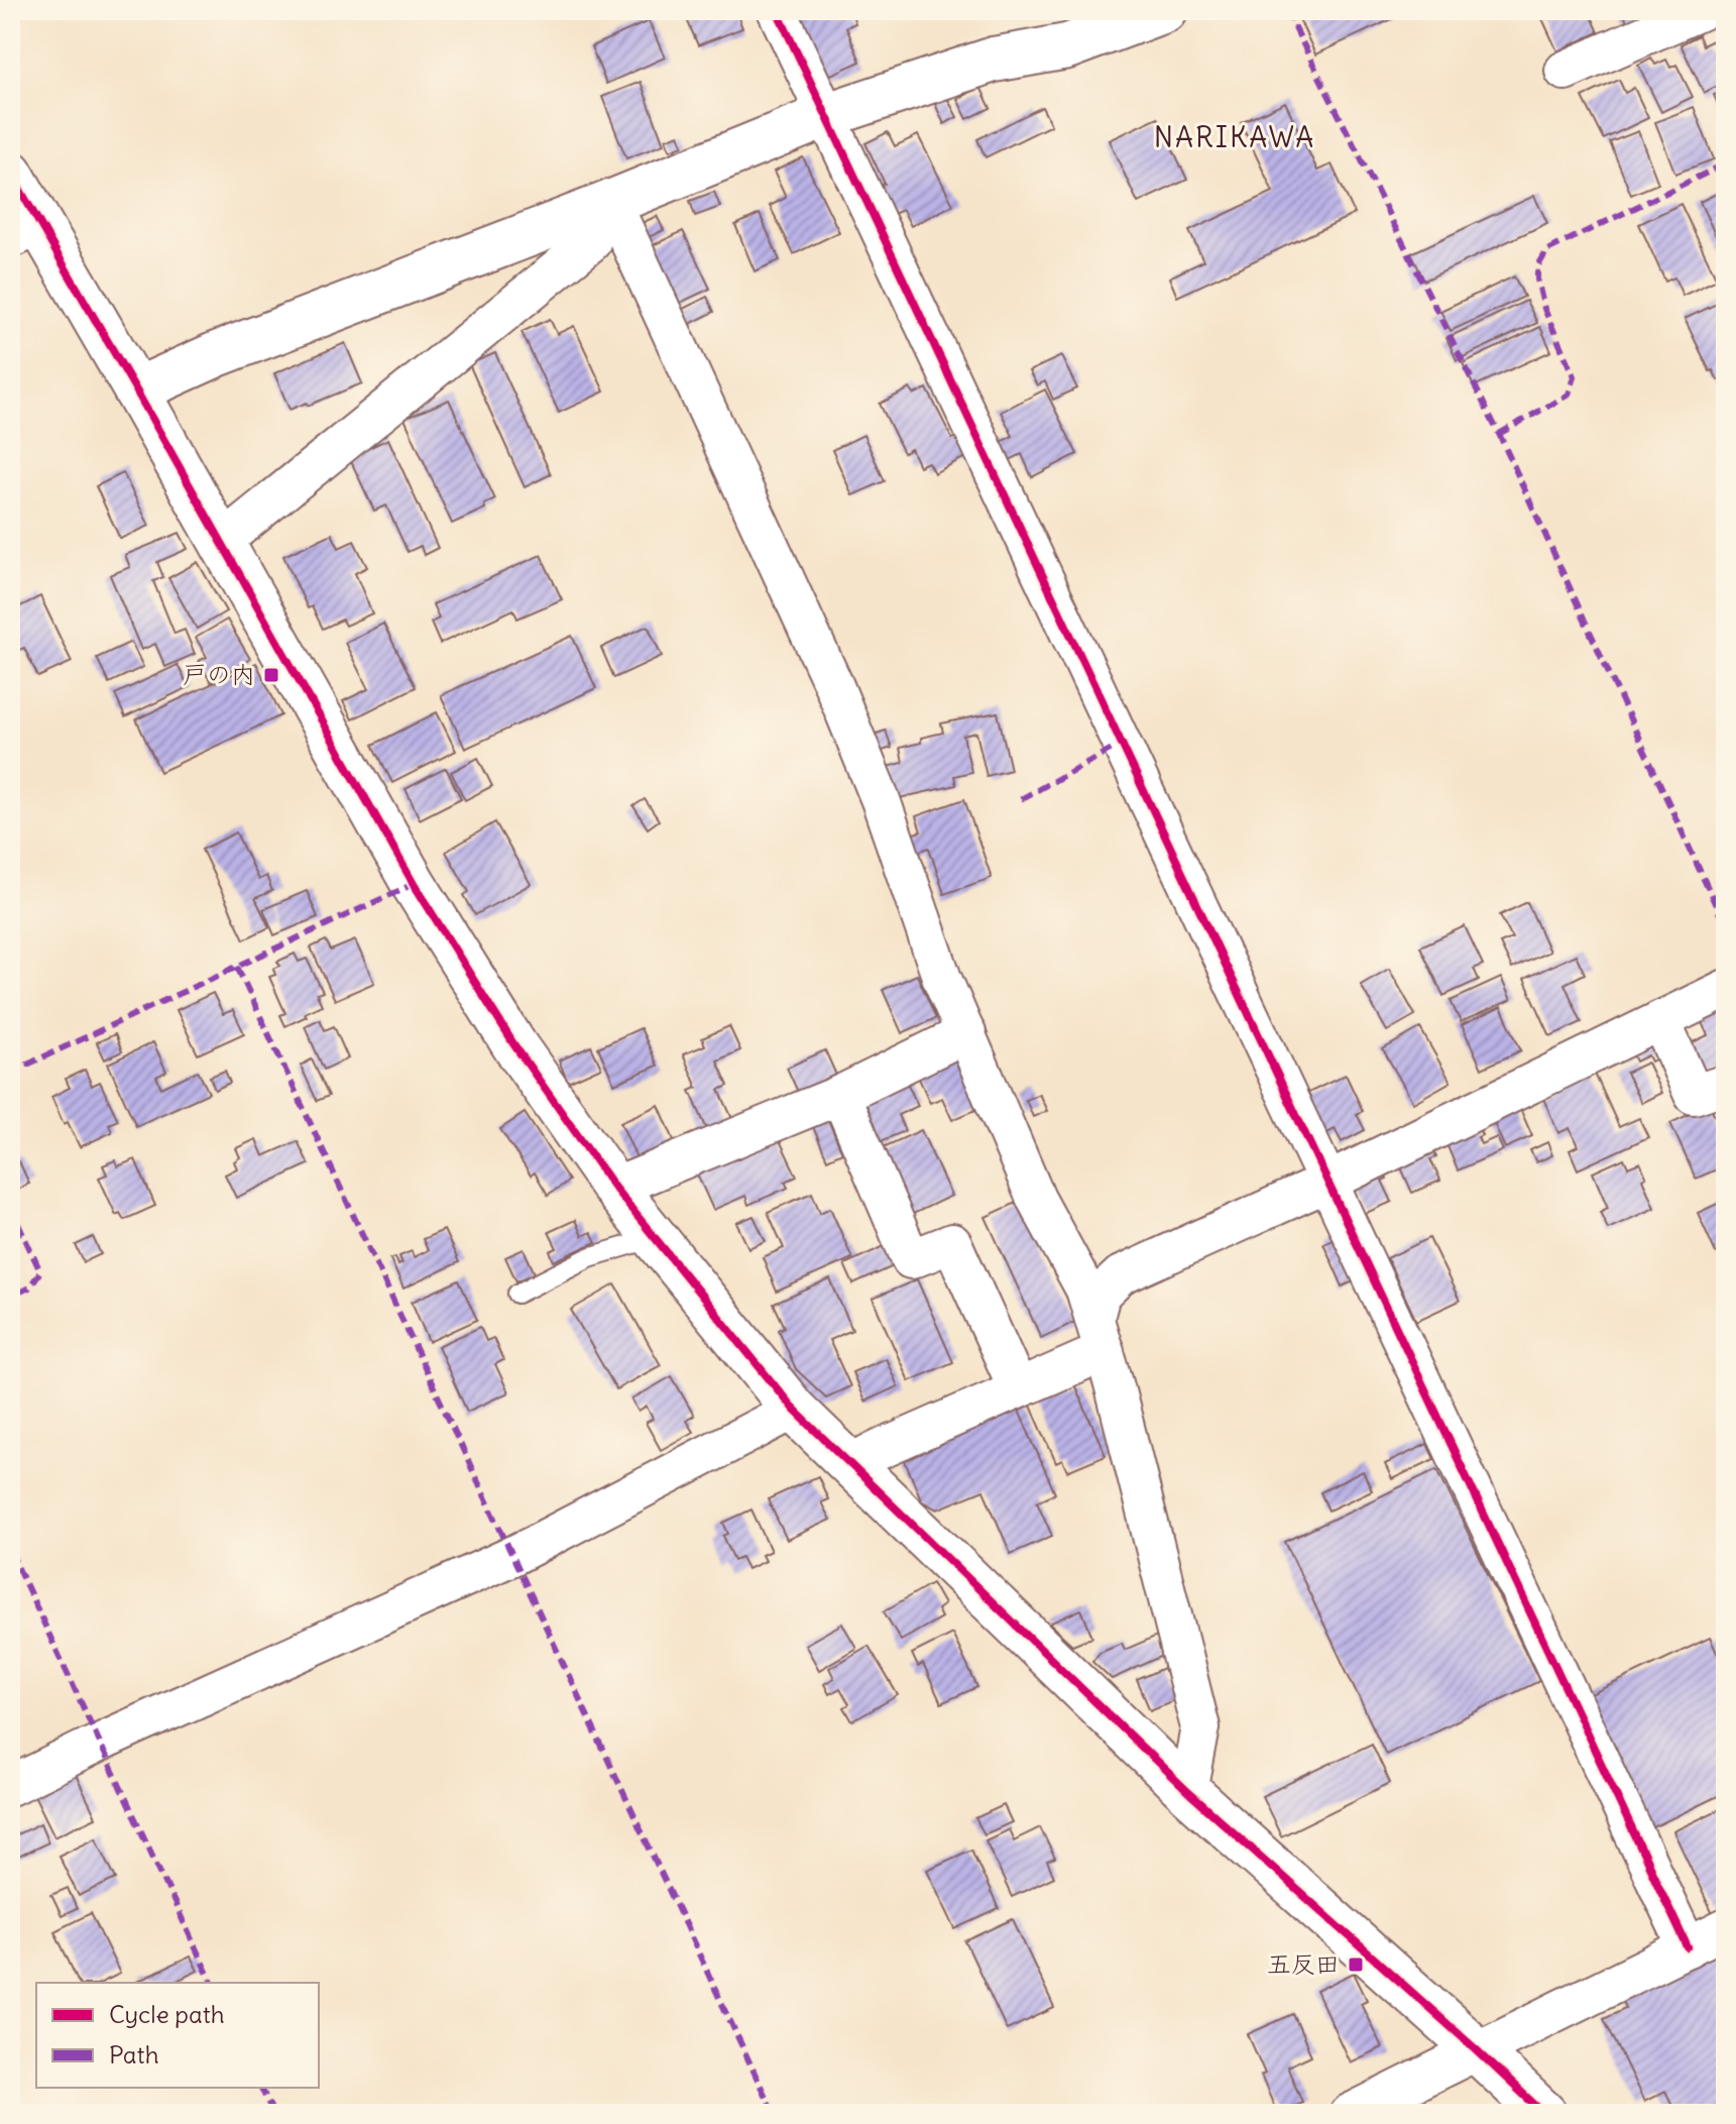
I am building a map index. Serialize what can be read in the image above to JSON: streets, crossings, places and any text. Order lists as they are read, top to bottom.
{
  "districts": ["NARIKAWA"],
  "places": {
    "transit": ["戸の内", "五反田"]
  },
  "legend": ["Cycle path", "Path"]
}
